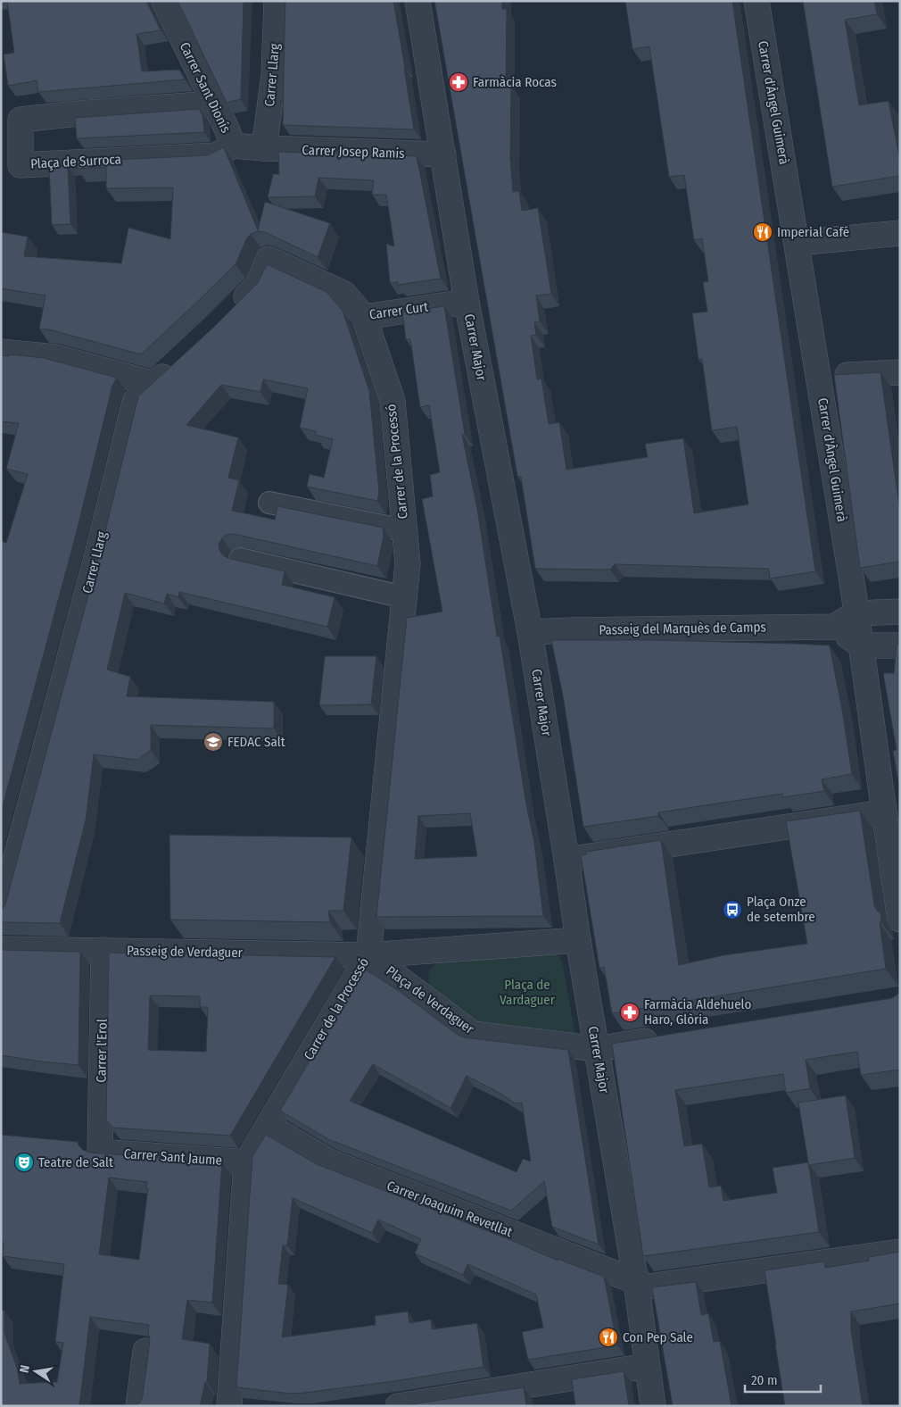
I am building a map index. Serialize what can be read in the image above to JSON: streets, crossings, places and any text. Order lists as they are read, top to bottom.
{
  "streets": {
    "street": [
      "Carrer Llarg",
      "Carrer Sant Dionís",
      "Carrer d'Àngel Guimerà",
      "Carrer Josep Ramis",
      "Plaça de Surroca",
      "Carrer Curt",
      "Carrer Major",
      "Carrer de la Processó",
      "Passeig del Marquès de Camps",
      "Passeig de Verdaguer",
      "Plaça de Verdaguer",
      "Carrer l'Erol",
      "Carrer Sant Jaume",
      "Carrer Joaquim Revetllat"
    ]
  },
  "crossings": [
    ["Carrer Llarg", "Carrer Sant Dionís"],
    ["Carrer Llarg", "Carrer Josep Ramis"],
    ["Carrer Sant Dionís", "Carrer Josep Ramis"],
    ["Carrer Sant Dionís", "Plaça de Surroca"],
    ["Carrer Josep Ramis", "Carrer Major"],
    ["Carrer Curt", "Carrer Major"],
    ["Carrer Curt", "Carrer de la Processó"],
    ["Carrer Major", "Passeig del Marquès de Camps"],
    ["Carrer Major", "Plaça de Verdaguer"],
    ["Carrer Major", "Carrer Joaquim Revetllat"],
    ["Carrer de la Processó", "Passeig de Verdaguer"],
    ["Carrer de la Processó", "Plaça de Verdaguer"],
    ["Carrer de la Processó", "Carrer Sant Jaume"],
    ["Carrer de la Processó", "Carrer Joaquim Revetllat"],
    ["Passeig de Verdaguer", "Plaça de Verdaguer"],
    ["Passeig de Verdaguer", "Carrer l'Erol"],
    ["Carrer l'Erol", "Carrer Sant Jaume"]
  ],
  "parks": ["Plaça de Vardaguer"],
  "places": {
    "pharmacy": ["Farmàcia Rocas", "Farmàcia Aldehuelo Haro, Glòria"],
    "restaurant": ["Imperial Café", "Con Pep Sale"],
    "school or university": ["FEDAC Salt"],
    "bus stop": ["Plaça Onze de setembre"],
    "theatre": ["Teatre de Salt"]
  },
  "scale_bar": "20 m",
  "north": "left"
}
